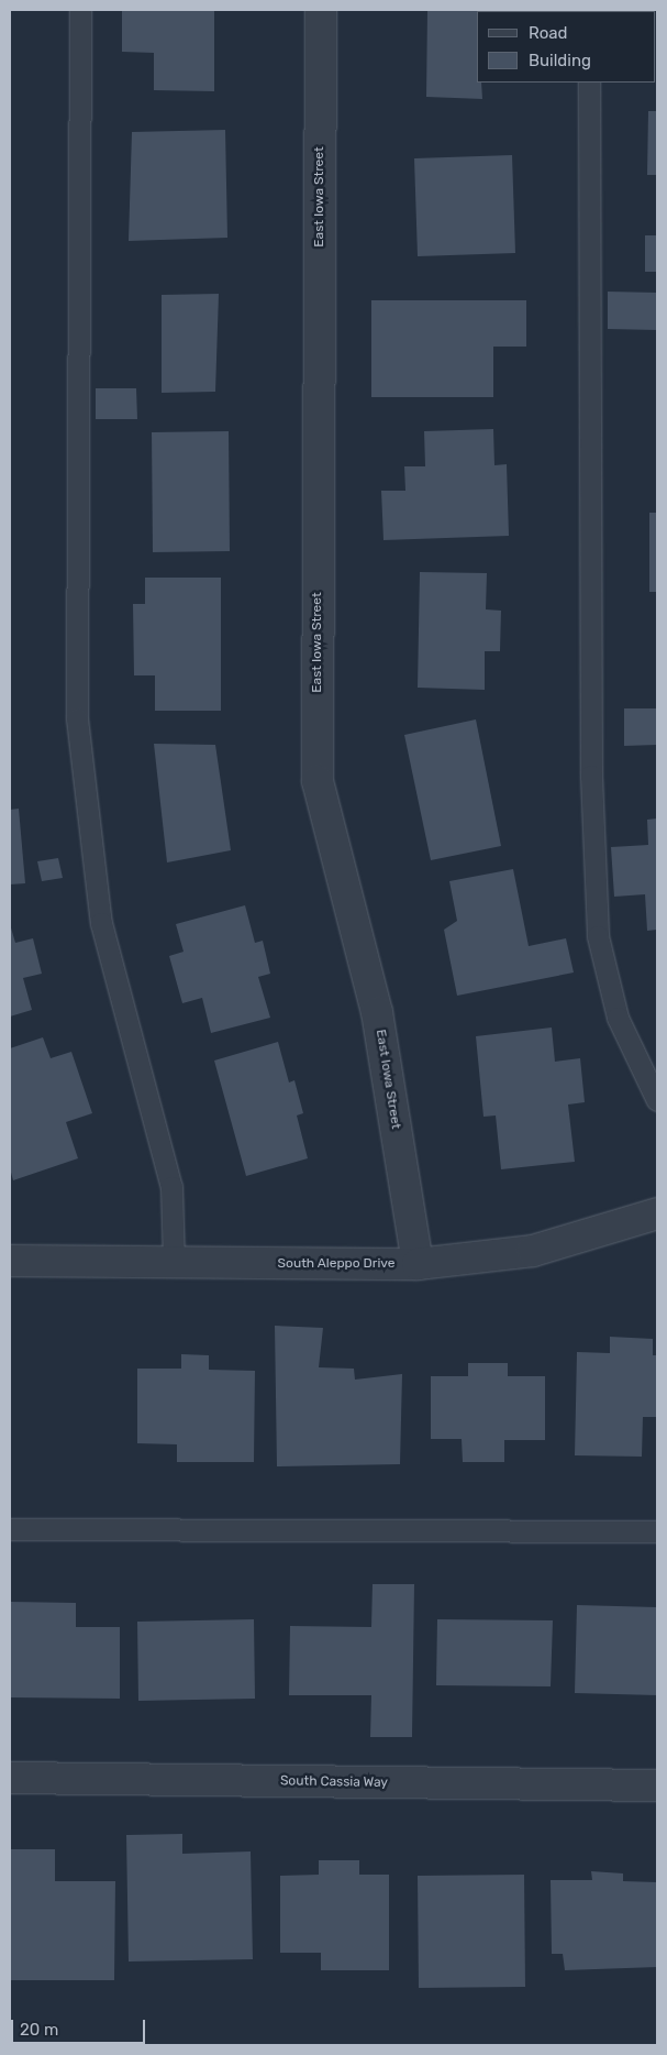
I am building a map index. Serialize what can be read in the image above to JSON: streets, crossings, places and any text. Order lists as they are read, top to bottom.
{
  "streets": {
    "street": ["East Iowa Street", "South Aleppo Drive", "South Cassia Way"]
  },
  "crossings": [
    ["East Iowa Street", "South Aleppo Drive"]
  ],
  "legend": ["Road", "Building"],
  "scale_bar": "20 m"
}
